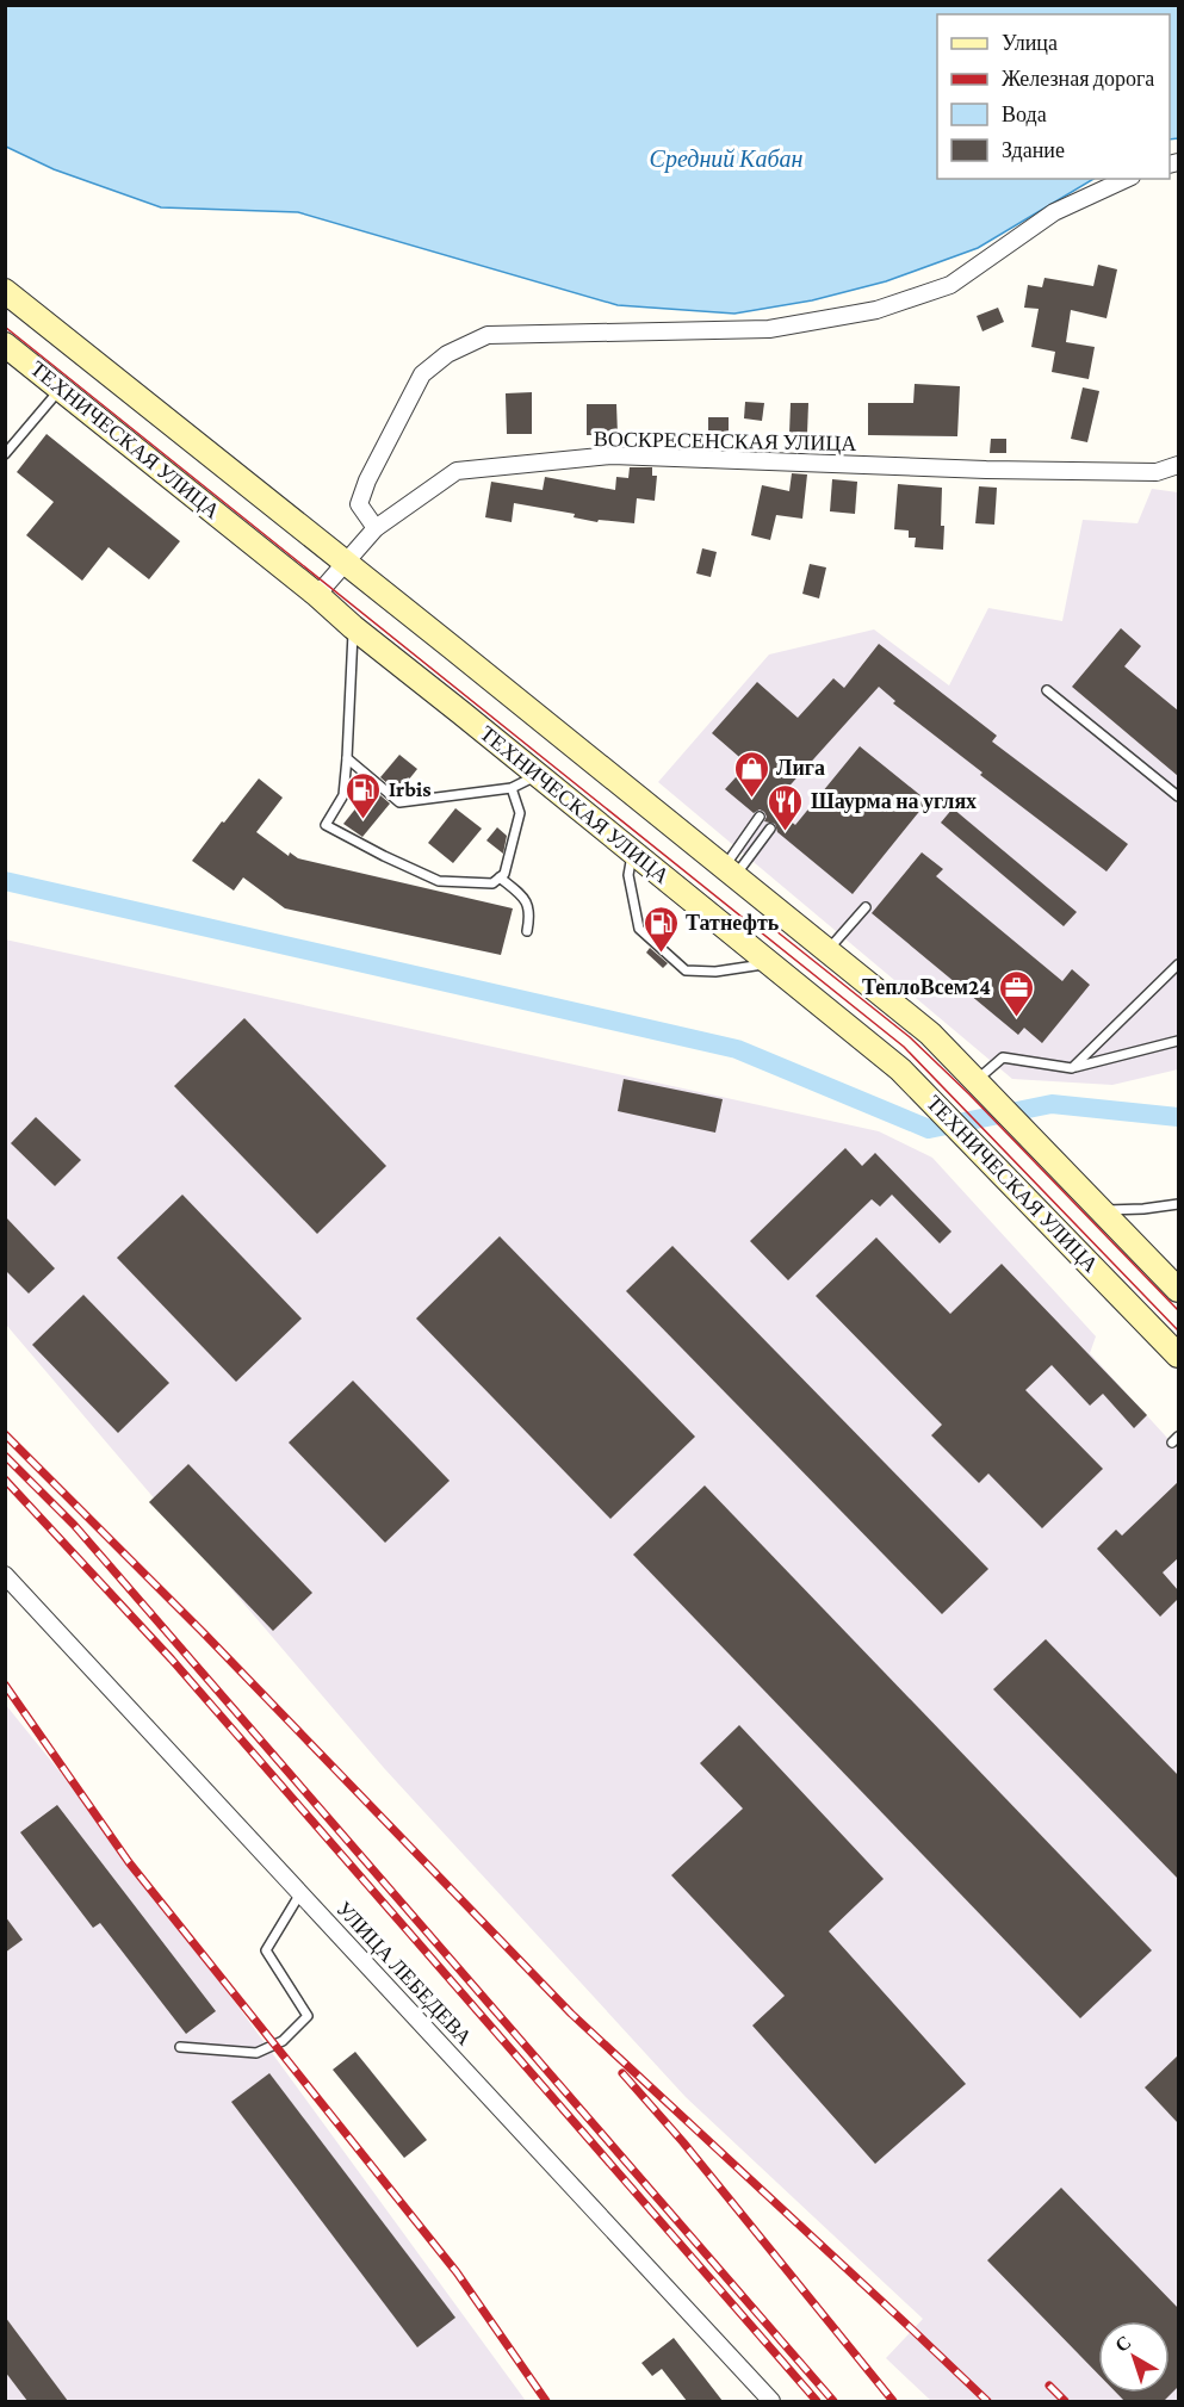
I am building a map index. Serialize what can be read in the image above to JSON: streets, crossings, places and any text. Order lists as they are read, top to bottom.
{
  "streets": {
    "main road": ["ТЕХНИЧЕСКАЯ УЛИЦА"],
    "street": ["ВОСКРЕСЕНСКАЯ УЛИЦА", "УЛИЦА ЛЕБЕДЕВА"]
  },
  "crossings": [
    ["ТЕХНИЧЕСКАЯ УЛИЦА", "ВОСКРЕСЕНСКАЯ УЛИЦА"]
  ],
  "water": ["Средний Кабан"],
  "places": {
    "shop": ["Лига"],
    "fuel station": ["Irbis", "Татнефть"],
    "restaurant": ["Шаурма на углях"],
    "office": ["ТеплоВсем24"]
  },
  "legend": [
    "Улица",
    "Железная дорога",
    "Вода",
    "Здание"
  ],
  "north": "top left"
}
